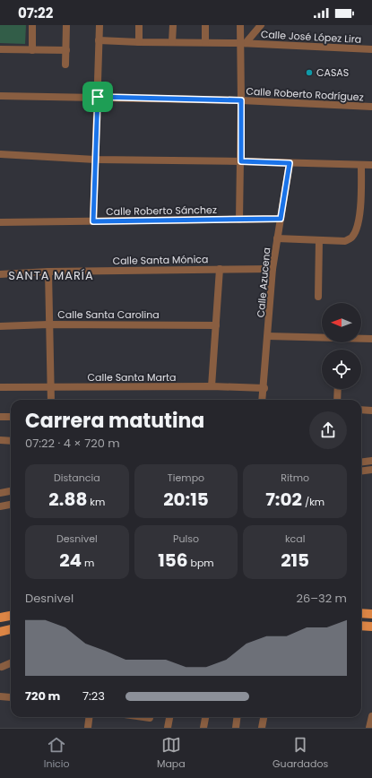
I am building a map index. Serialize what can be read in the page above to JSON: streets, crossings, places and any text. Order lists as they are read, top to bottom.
{
  "streets": {
    "street": [
      "Calle José López Lira",
      "Calle Roberto Rodríguez",
      "Calle Roberto Sánchez",
      "Calle Santa Mónica",
      "Calle Azucena",
      "Calle Santa Carolina",
      "Calle Santa Marta"
    ]
  },
  "crossings": [
    ["Calle Roberto Sánchez", "Calle Azucena"],
    ["Calle Santa Mónica", "Calle Azucena"],
    ["Calle Azucena", "Calle Santa Marta"]
  ],
  "districts": ["SANTA MARÍA"],
  "places": ["CASAS"],
  "north": "left",
  "page": {
    "status": "07:22",
    "heading": ["Carrera matutina", "07:22 · 4 × 720 m"],
    "stats": [
      ["Distancia", "2.88 km"],
      ["Tiempo", "20:15"],
      ["Ritmo", "7:02 /km"],
      ["Desnivel", "24 m"],
      ["Pulso", "156 bpm"],
      ["kcal", "215"]
    ],
    "chart": ["Desnivel", "26–32 m"],
    "list": [
      {
        "name": "720 m",
        "note": "7:23"
      }
    ],
    "tabs": ["Inicio", "Mapa", "Guardados"]
  }
}
